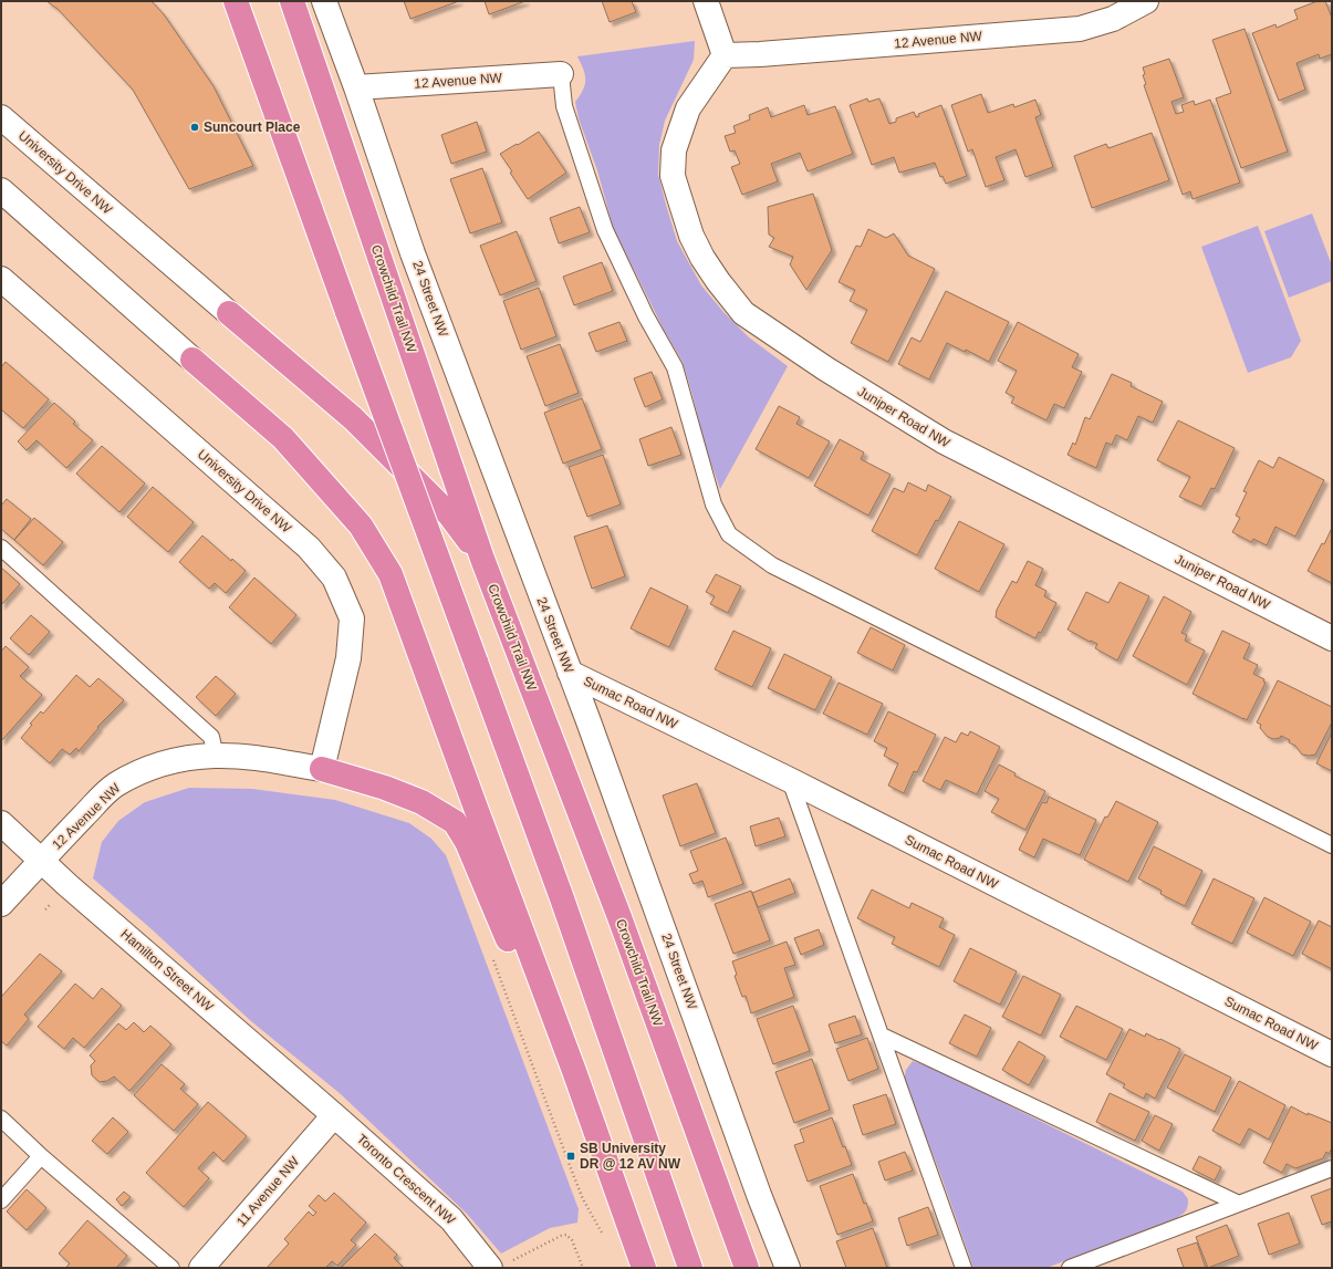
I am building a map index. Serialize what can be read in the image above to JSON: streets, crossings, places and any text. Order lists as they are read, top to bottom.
{
  "streets": {
    "highway": ["Crowchild Trail NW"],
    "street": [
      "12 Avenue NW",
      "University Drive NW",
      "24 Street NW",
      "Juniper Road NW",
      "Sumac Road NW",
      "Hamilton Street NW",
      "Toronto Crescent NW",
      "11 Avenue NW"
    ]
  },
  "crossings": [
    ["12 Avenue NW", "University Drive NW"],
    ["12 Avenue NW", "24 Street NW"],
    ["12 Avenue NW", "Juniper Road NW"],
    ["12 Avenue NW", "Hamilton Street NW"],
    ["24 Street NW", "Sumac Road NW"],
    ["Hamilton Street NW", "Toronto Crescent NW"],
    ["Hamilton Street NW", "11 Avenue NW"],
    ["Toronto Crescent NW", "11 Avenue NW"]
  ],
  "places": {
    "other": ["Suncourt Place"],
    "transit": ["SB University DR @ 12 AV NW"]
  }
}
